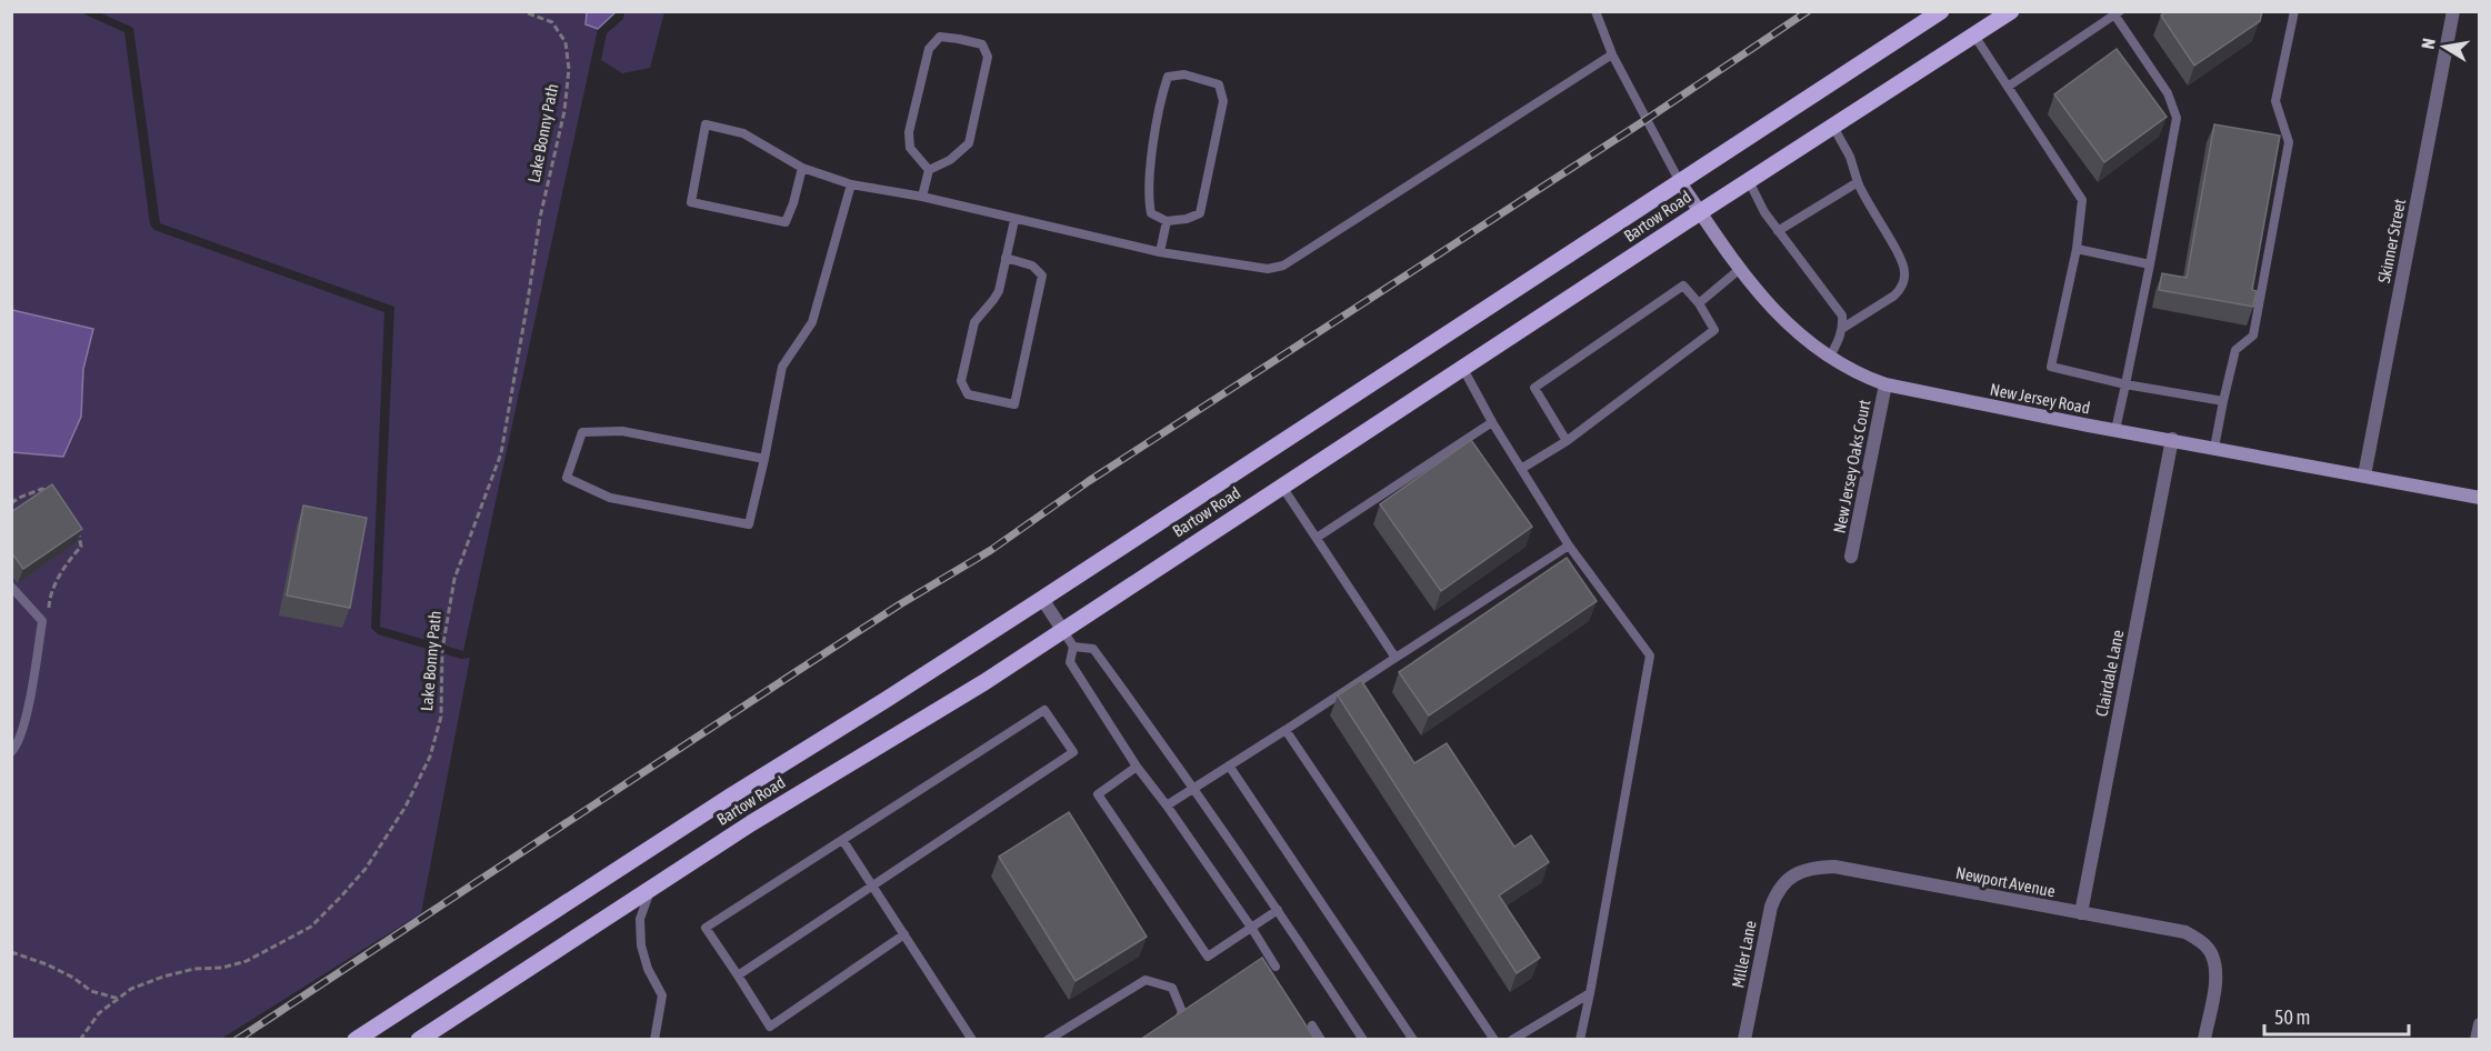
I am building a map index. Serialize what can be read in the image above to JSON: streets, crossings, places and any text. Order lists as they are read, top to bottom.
{
  "streets": {
    "main road": ["Bartow Road"],
    "street": [
      "Skinner Street",
      "New Jersey Road",
      "New Jersey Oaks Court",
      "Clairdale Lane",
      "Newport Avenue",
      "Miller Lane"
    ],
    "path": ["Lake Bonny Path"]
  },
  "crossings": [
    ["Bartow Road", "New Jersey Road"],
    ["Skinner Street", "New Jersey Road"],
    ["New Jersey Road", "New Jersey Oaks Court"],
    ["New Jersey Road", "Clairdale Lane"],
    ["Clairdale Lane", "Newport Avenue"],
    ["Newport Avenue", "Miller Lane"]
  ],
  "scale_bar": "50 m",
  "north": "left"
}
